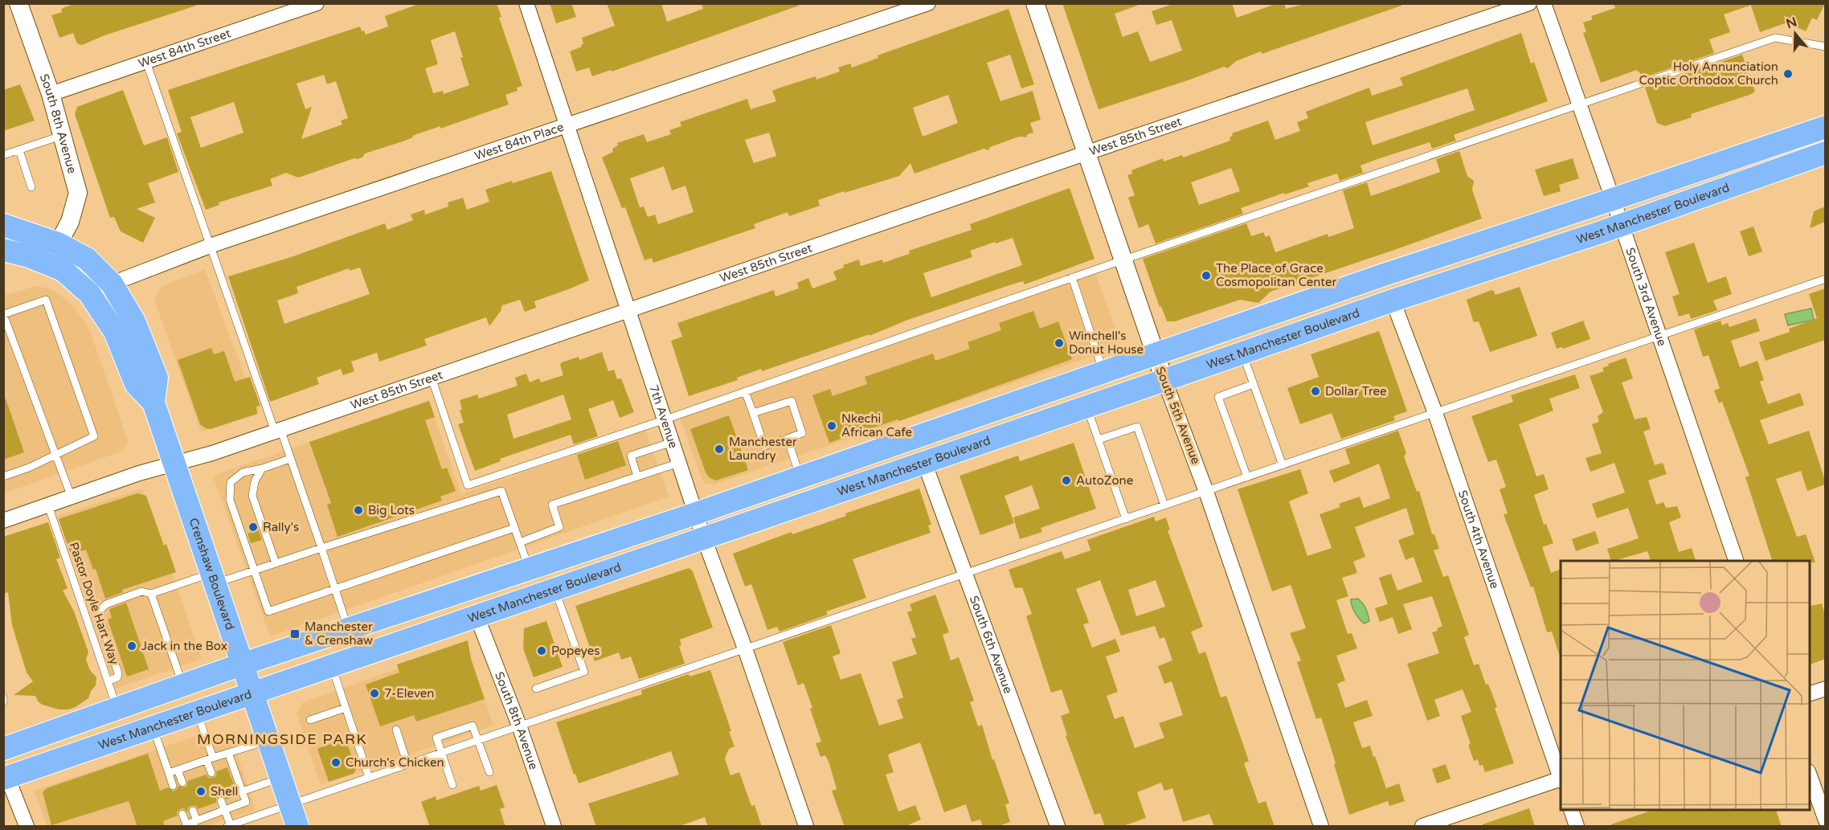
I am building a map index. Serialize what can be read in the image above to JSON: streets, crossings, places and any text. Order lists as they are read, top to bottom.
{
  "streets": {
    "main road": ["West Manchester Boulevard", "Crenshaw Boulevard"],
    "street": [
      "West 84th Street",
      "South 8th Avenue",
      "West 85th Street",
      "West 84th Place",
      "South 3rd Avenue",
      "7th Avenue",
      "South 5th Avenue",
      "South 4th Avenue",
      "South 6th Avenue"
    ],
    "lane": ["Pastor Doyle Hart Way"]
  },
  "crossings": [
    ["West 84th Street", "South 8th Avenue"],
    ["South 8th Avenue", "West Manchester Boulevard"],
    ["South 8th Avenue", "Crenshaw Boulevard"],
    ["West 85th Street", "7th Avenue"],
    ["West 85th Street", "South 5th Avenue"],
    ["West 85th Street", "Crenshaw Boulevard"],
    ["West 85th Street", "Pastor Doyle Hart Way"],
    ["West 84th Place", "7th Avenue"],
    ["West 84th Place", "Crenshaw Boulevard"],
    ["West Manchester Boulevard", "South 3rd Avenue"],
    ["West Manchester Boulevard", "7th Avenue"],
    ["West Manchester Boulevard", "South 5th Avenue"],
    ["West Manchester Boulevard", "South 4th Avenue"],
    ["West Manchester Boulevard", "Crenshaw Boulevard"],
    ["West Manchester Boulevard", "South 6th Avenue"]
  ],
  "districts": ["MORNINGSIDE PARK"],
  "places": {
    "other": [
      "Holy Annunciation Coptic Orthodox Church",
      "The Place of Grace Cosmopolitan Center",
      "Winchell's Donut House",
      "Dollar Tree",
      "Nkechi African Cafe",
      "Manchester Laundry",
      "AutoZone",
      "Big Lots",
      "Rally's",
      "Jack in the Box",
      "Popeyes",
      "7-Eleven",
      "Church's Chicken",
      "Shell"
    ],
    "transit": ["Manchester & Crenshaw"]
  },
  "north": "top"
}
